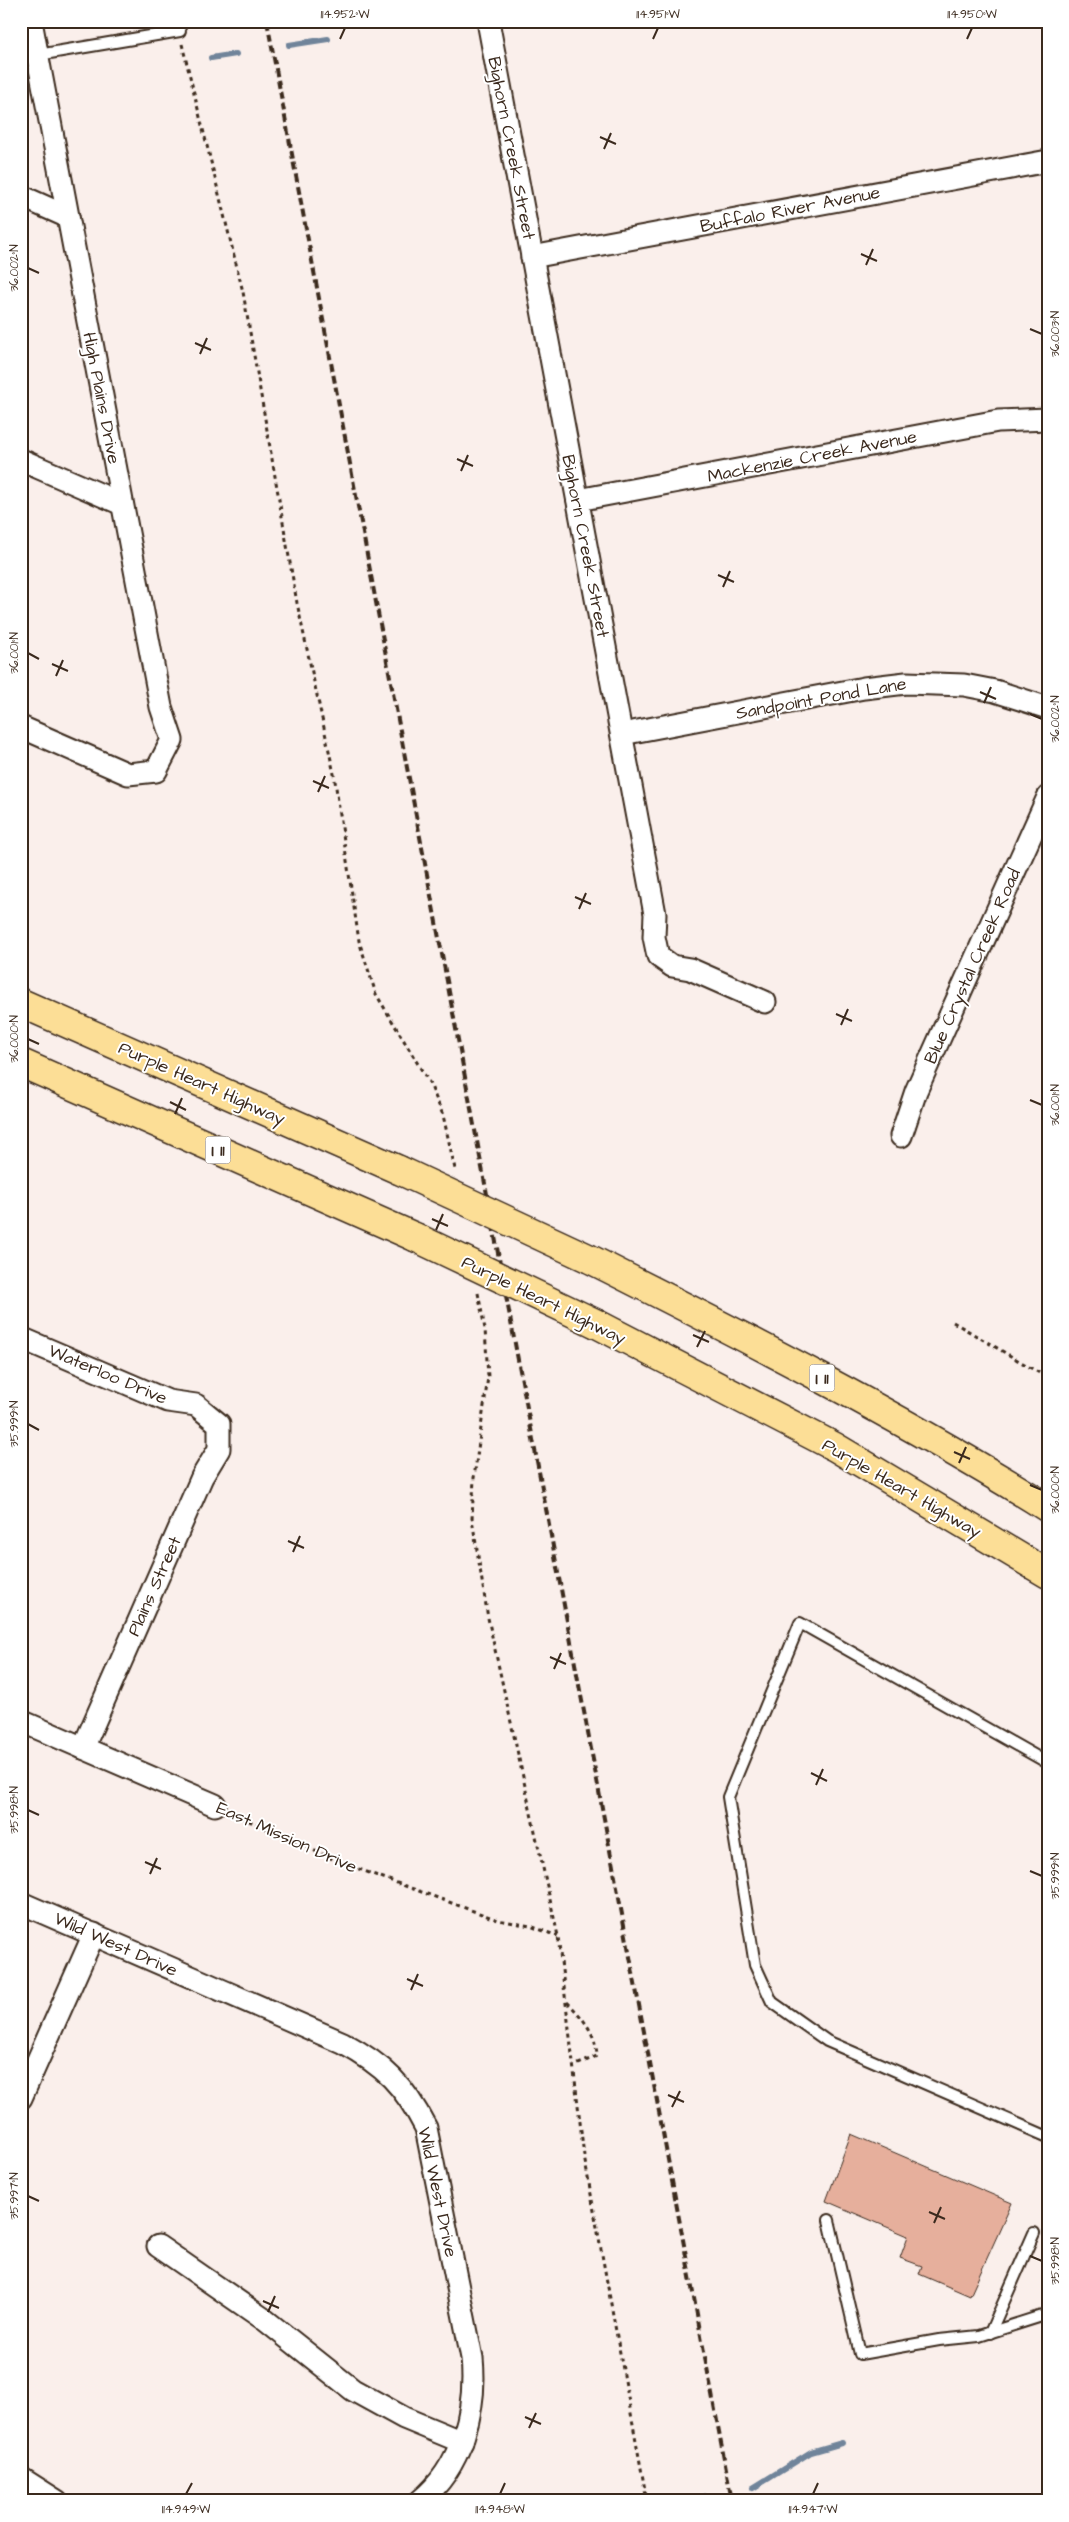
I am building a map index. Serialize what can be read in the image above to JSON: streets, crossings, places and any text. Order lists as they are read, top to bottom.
{
  "streets": {
    "highway": ["Purple Heart Highway", "I 11"],
    "street": [
      "Bighorn Creek Street",
      "Buffalo River Avenue",
      "High Plains Drive",
      "Mackenzie Creek Avenue",
      "Sandpoint Pond Lane",
      "Blue Crystal Creek Road",
      "Waterloo Drive",
      "Plains Street",
      "East Mission Drive",
      "Wild West Drive"
    ]
  },
  "crossings": [
    ["Bighorn Creek Street", "Buffalo River Avenue"],
    ["Bighorn Creek Street", "Mackenzie Creek Avenue"],
    ["Bighorn Creek Street", "Sandpoint Pond Lane"],
    ["Waterloo Drive", "Plains Street"],
    ["Plains Street", "East Mission Drive"]
  ],
  "coordinates": [
    "114.952°W",
    "114.951°W",
    "114.950°W",
    "36.002°N",
    "36.003°N",
    "36.001°N",
    "36.000°N",
    "35.999°N",
    "35.998°N",
    "35.997°N",
    "114.949°W",
    "114.948°W",
    "114.947°W"
  ]
}
